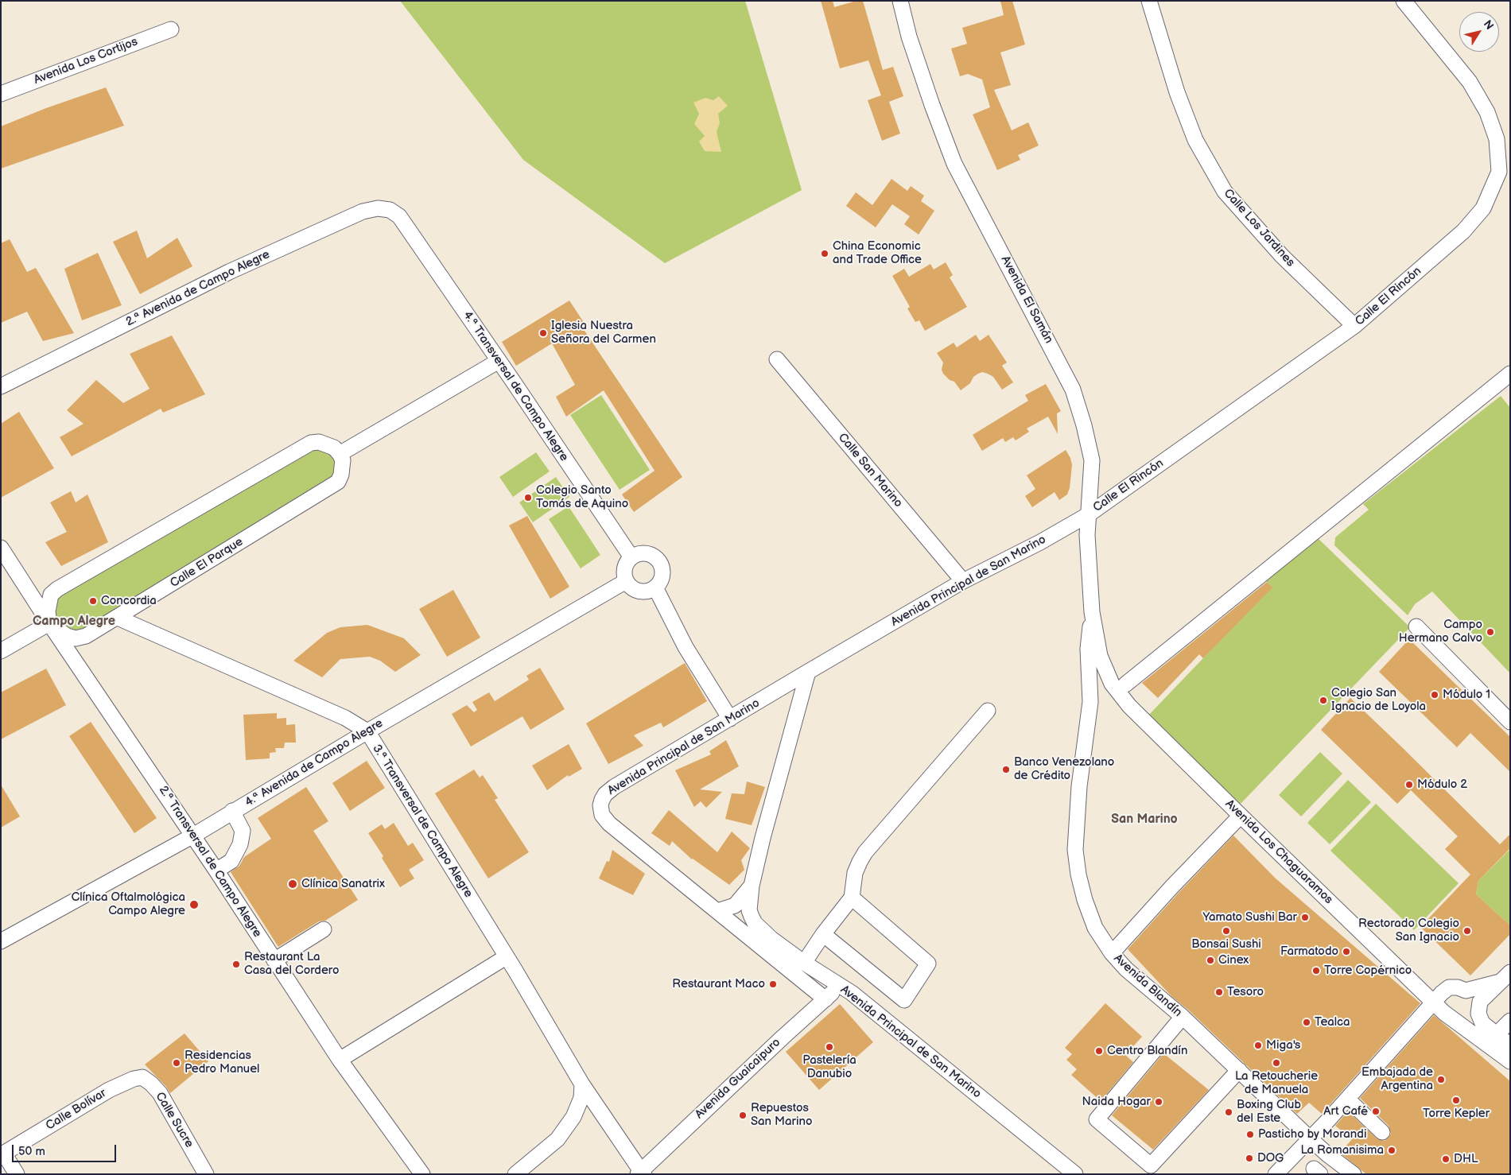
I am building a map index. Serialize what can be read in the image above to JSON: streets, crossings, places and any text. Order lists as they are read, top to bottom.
{
  "streets": {
    "street": [
      "Avenida Los Cortijos",
      "Calle Los Jardines",
      "2.ª Avenida de Campo Alegre",
      "Calle El Rincón",
      "Avenida El Samán",
      "4.ª Transversal de Campo Alegre",
      "Calle San Marino",
      "Calle El Parque",
      "Avenida Principal de San Marino",
      "4.ª Avenida de Campo Alegre",
      "3.ª Transversal de Campo Alegre",
      "Avenida Los Chaguaramos",
      "2.ª Transversal de Campo Alegre",
      "Avenida Blandín",
      "Avenida Guaicaipuro",
      "Calle Bolívar",
      "Calle Sucre"
    ]
  },
  "crossings": [
    ["Calle Los Jardines", "Calle El Rincón"],
    ["2.ª Avenida de Campo Alegre", "4.ª Transversal de Campo Alegre"],
    ["Calle El Rincón", "Avenida El Samán"],
    ["Calle El Rincón", "Avenida Principal de San Marino"],
    ["Avenida El Samán", "Avenida Principal de San Marino"],
    ["Avenida El Samán", "Avenida Los Chaguaramos"],
    ["Avenida El Samán", "Avenida Blandín"],
    ["4.ª Transversal de Campo Alegre", "4.ª Avenida de Campo Alegre"],
    ["Calle San Marino", "Avenida Principal de San Marino"],
    ["Calle El Parque", "3.ª Transversal de Campo Alegre"],
    ["Calle El Parque", "2.ª Transversal de Campo Alegre"],
    ["Avenida Principal de San Marino", "Avenida Guaicaipuro"],
    ["4.ª Avenida de Campo Alegre", "3.ª Transversal de Campo Alegre"],
    ["4.ª Avenida de Campo Alegre", "2.ª Transversal de Campo Alegre"],
    ["3.ª Transversal de Campo Alegre", "Avenida Guaicaipuro"],
    ["Avenida Los Chaguaramos", "Avenida Blandín"],
    ["Calle Bolívar", "Calle Sucre"]
  ],
  "districts": ["Campo Alegre", "San Marino"],
  "places": [
    "China Economic and Trade Office",
    "Iglesia Nuestra Señora del Carmen",
    "Colegio Santo Tomás de Aquino",
    "Concordia",
    "Campo Hermano Calvo",
    "Módulo 1",
    "Colegio San Ignacio de Loyola",
    "Banco Venezolano de Crédito",
    "Módulo 2",
    "Clínica Sanatrix",
    "Clínica Oftalmológica Campo Alegre",
    "Yamato Sushi Bar",
    "Bonsai Sushi",
    "Rectorado Colegio San Ignacio",
    "Farmatodo",
    "Cinex",
    "Restaurant La Casa del Cordero",
    "Torre Copérnico",
    "Restaurant Maco",
    "Tesoro",
    "Tealca",
    "Miga's",
    "Pastelería Danubio",
    "Centro Blandín",
    "Residencias Pedro Manuel",
    "La Retoucherie de Manuela",
    "Embajada de Argentina",
    "Torre Kepler",
    "Naida Hogar",
    "Art Café",
    "Boxing Club del Este",
    "Repuestos San Marino",
    "Pasticho by Morandi",
    "La Romanisima",
    "DOG",
    "DHL"
  ],
  "scale_bar": "50 m",
  "north": "top right"
}
